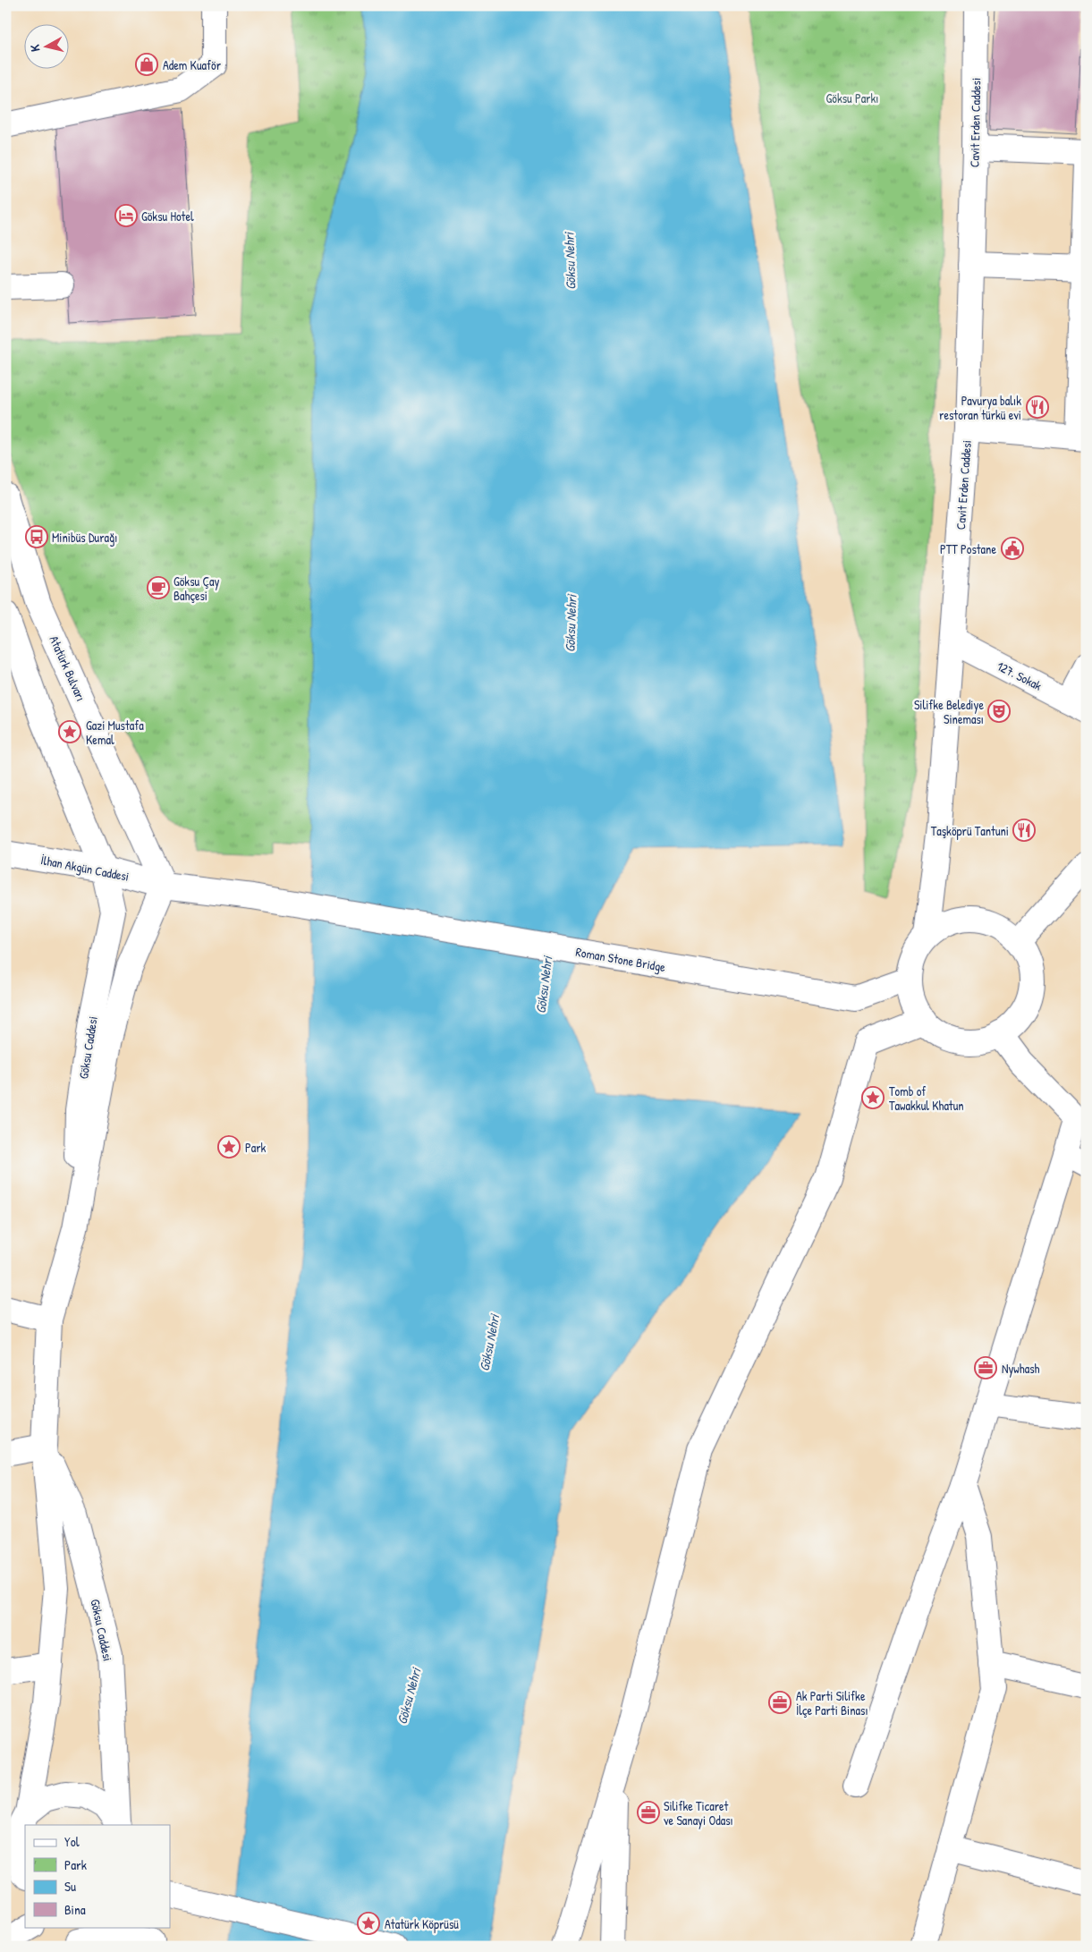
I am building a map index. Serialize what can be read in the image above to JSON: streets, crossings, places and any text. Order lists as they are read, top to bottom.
{
  "streets": {
    "street": [
      "Cavit Erden Caddesi",
      "Atatürk Bulvarı",
      "127. Sokak",
      "İlhan Akgün Caddesi",
      "Roman Stone Bridge",
      "Göksu Caddesi"
    ]
  },
  "crossings": [
    ["Cavit Erden Caddesi", "127. Sokak"],
    ["Cavit Erden Caddesi", "Roman Stone Bridge"],
    ["Atatürk Bulvarı", "İlhan Akgün Caddesi"],
    ["Atatürk Bulvarı", "Göksu Caddesi"],
    ["İlhan Akgün Caddesi", "Roman Stone Bridge"],
    ["İlhan Akgün Caddesi", "Göksu Caddesi"]
  ],
  "water": ["Göksu Nehri"],
  "parks": ["Göksu Parkı"],
  "places": {
    "shop": ["Adem Kuaför"],
    "hotel": ["Göksu Hotel"],
    "restaurant": ["Pavurya balık restoran türkü evi", "Taşköprü Tantuni"],
    "bus stop": ["Minibüs Durağı"],
    "public building": ["PTT Postane"],
    "cafe": ["Göksu Çay Bahçesi"],
    "theatre": ["Silifke Belediye Sineması"],
    "place": [
      "Gazi Mustafa Kemal",
      "Tomb of Tawakkul Khatun",
      "Park",
      "Atatürk Köprüsü"
    ],
    "office": ["Nywhash", "Ak Parti Silifke İlçe Parti Binası", "Silifke Ticaret ve Sanayi Odası"]
  },
  "legend": [
    "Yol",
    "Park",
    "Su",
    "Bina"
  ],
  "north": "left"
}
